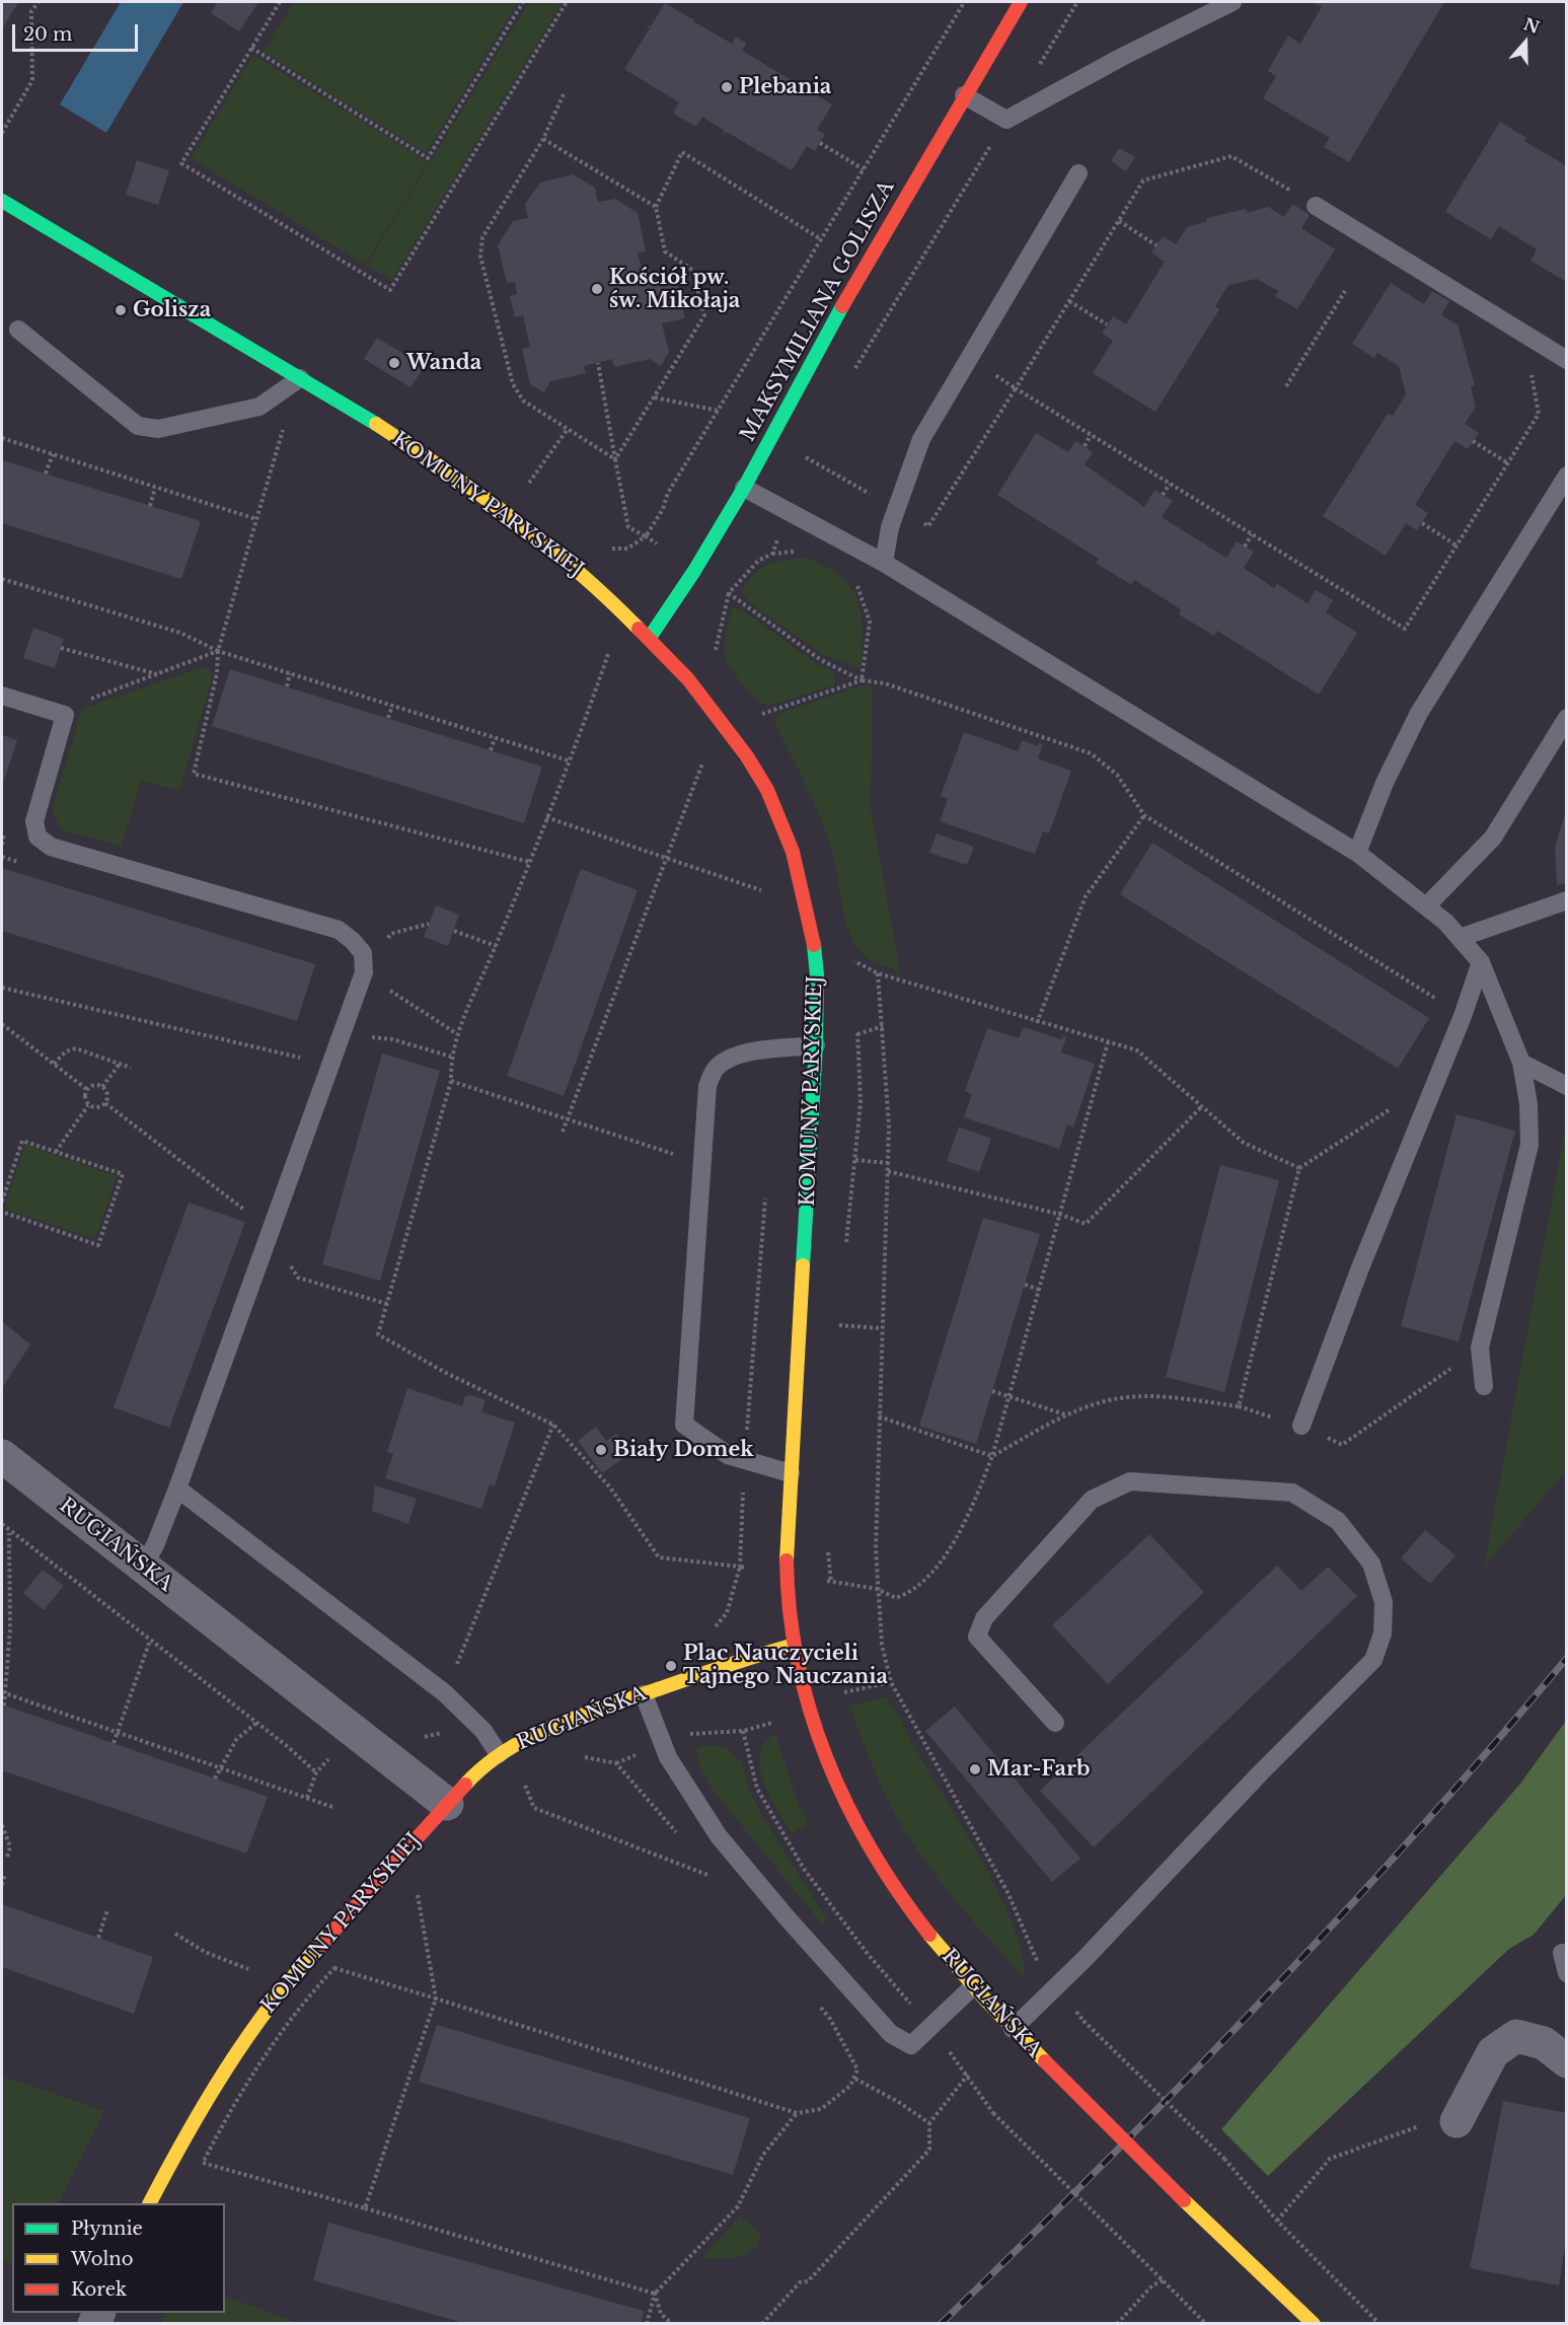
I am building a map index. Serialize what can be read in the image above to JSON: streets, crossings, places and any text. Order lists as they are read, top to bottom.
{
  "streets": {
    "street": ["MAKSYMILIANA GOLISZA", "KOMUNY PARYSKIEJ", "RUGIAŃSKA"]
  },
  "crossings": [
    ["MAKSYMILIANA GOLISZA", "KOMUNY PARYSKIEJ"],
    ["KOMUNY PARYSKIEJ", "RUGIAŃSKA"]
  ],
  "places": [
    "Plebania",
    "Kościół pw. św. Mikołaja",
    "Golisza",
    "Wanda",
    "Biały Domek",
    "Plac Nauczycieli Tajnego Nauczania",
    "Mar-Farb"
  ],
  "legend": ["Płynnie", "Wolno", "Korek"],
  "scale_bar": "20 m",
  "north": "top"
}
